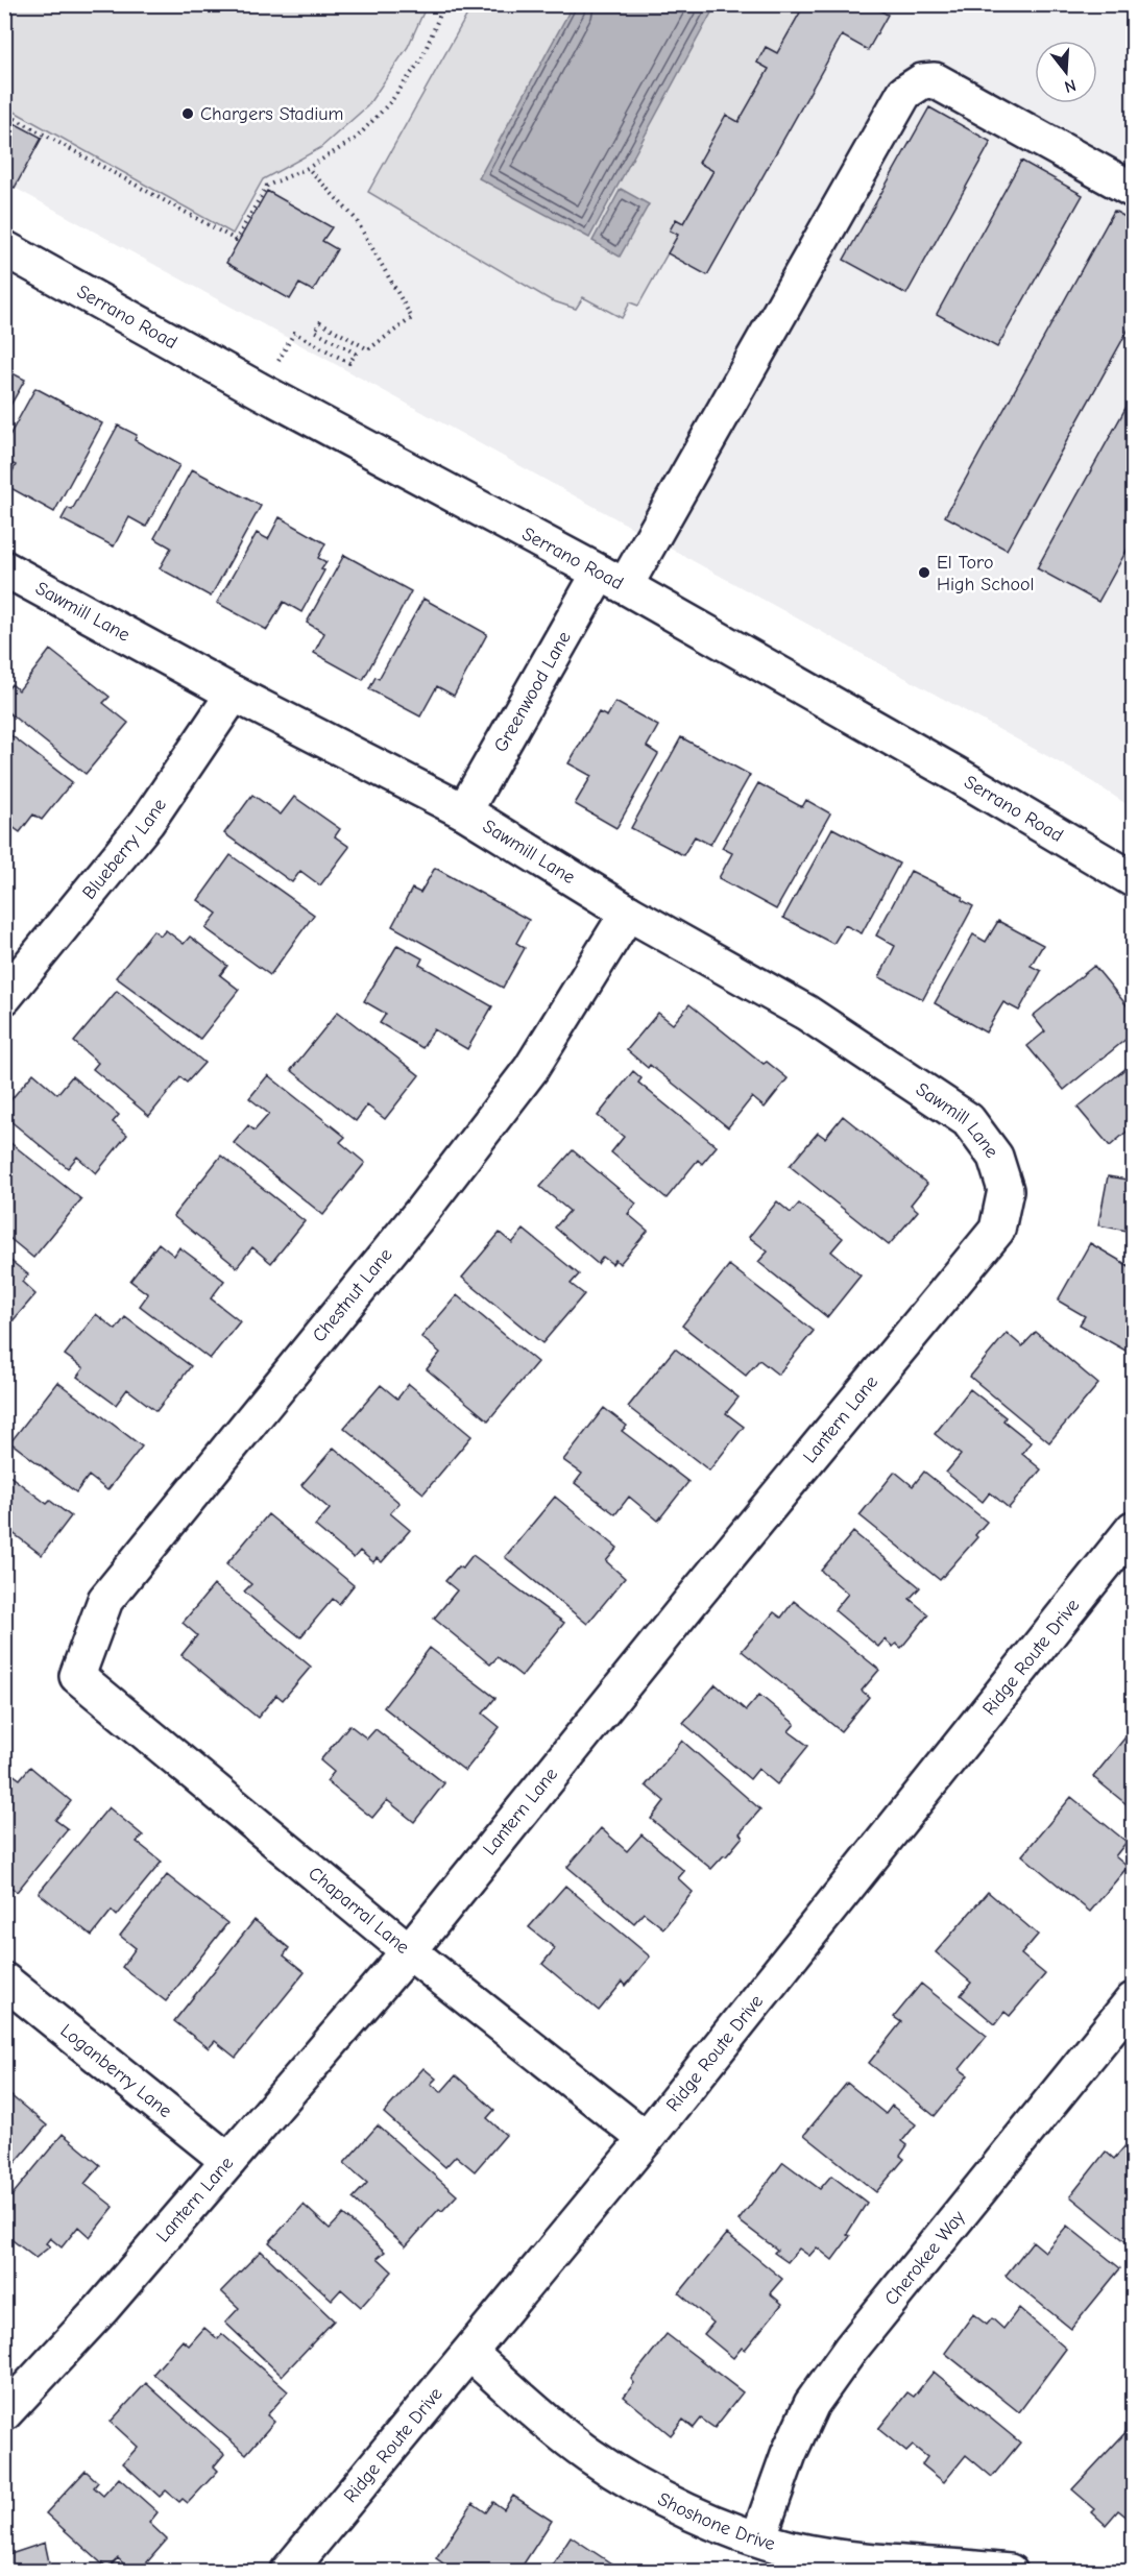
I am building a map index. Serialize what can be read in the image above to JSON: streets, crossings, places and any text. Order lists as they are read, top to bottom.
{
  "streets": {
    "street": [
      "Serrano Road",
      "Sawmill Lane",
      "Greenwood Lane",
      "Blueberry Lane",
      "Chestnut Lane",
      "Lantern Lane",
      "Ridge Route Drive",
      "Chaparral Lane",
      "Loganberry Lane",
      "Cherokee Way",
      "Shoshone Drive"
    ]
  },
  "crossings": [
    ["Serrano Road", "Greenwood Lane"],
    ["Sawmill Lane", "Greenwood Lane"],
    ["Sawmill Lane", "Blueberry Lane"],
    ["Sawmill Lane", "Chestnut Lane"],
    ["Sawmill Lane", "Lantern Lane"],
    ["Chestnut Lane", "Chaparral Lane"],
    ["Lantern Lane", "Chaparral Lane"],
    ["Lantern Lane", "Loganberry Lane"],
    ["Ridge Route Drive", "Chaparral Lane"],
    ["Ridge Route Drive", "Shoshone Drive"],
    ["Cherokee Way", "Shoshone Drive"]
  ],
  "places": ["Chargers Stadium", "El Toro High School"],
  "north": "bottom"
}
